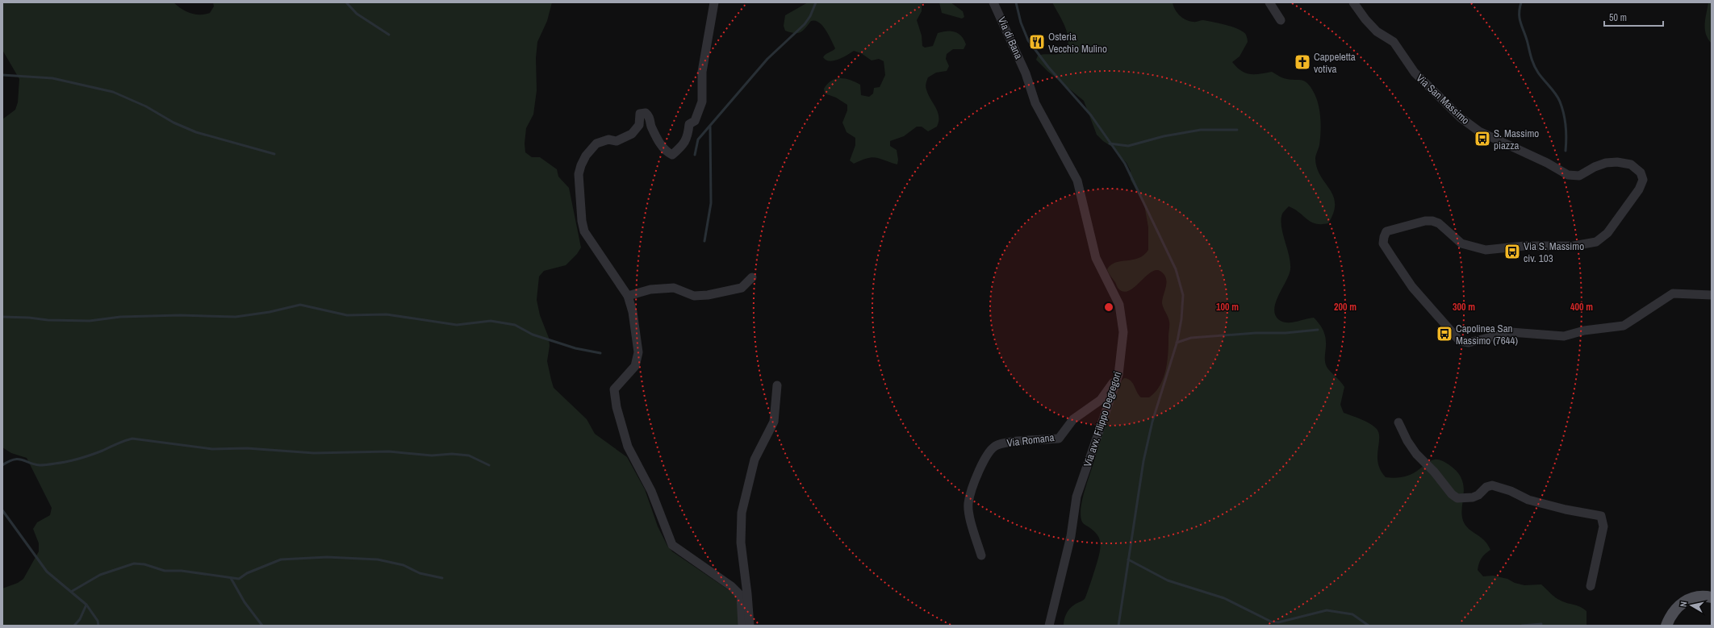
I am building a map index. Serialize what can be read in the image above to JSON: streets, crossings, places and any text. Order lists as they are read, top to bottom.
{
  "streets": {
    "street": [
      "Via di Bana",
      "Via San Massimo",
      "Via avv. Filippo Degregori",
      "Via Romana"
    ]
  },
  "crossings": [
    ["Via di Bana", "Via avv. Filippo Degregori"],
    ["Via avv. Filippo Degregori", "Via Romana"]
  ],
  "places": {
    "restaurant": ["Osteria Vecchio Mulino"],
    "church": ["Cappeletta votiva"],
    "bus stop": ["S. Massimo piazza", "Via S. Massimo civ. 103", "Capolinea San Massimo (7644)"]
  },
  "scale_bar": "50 m",
  "north": "left",
  "rings": [
    "100 m",
    "200 m",
    "300 m",
    "400 m"
  ]
}
